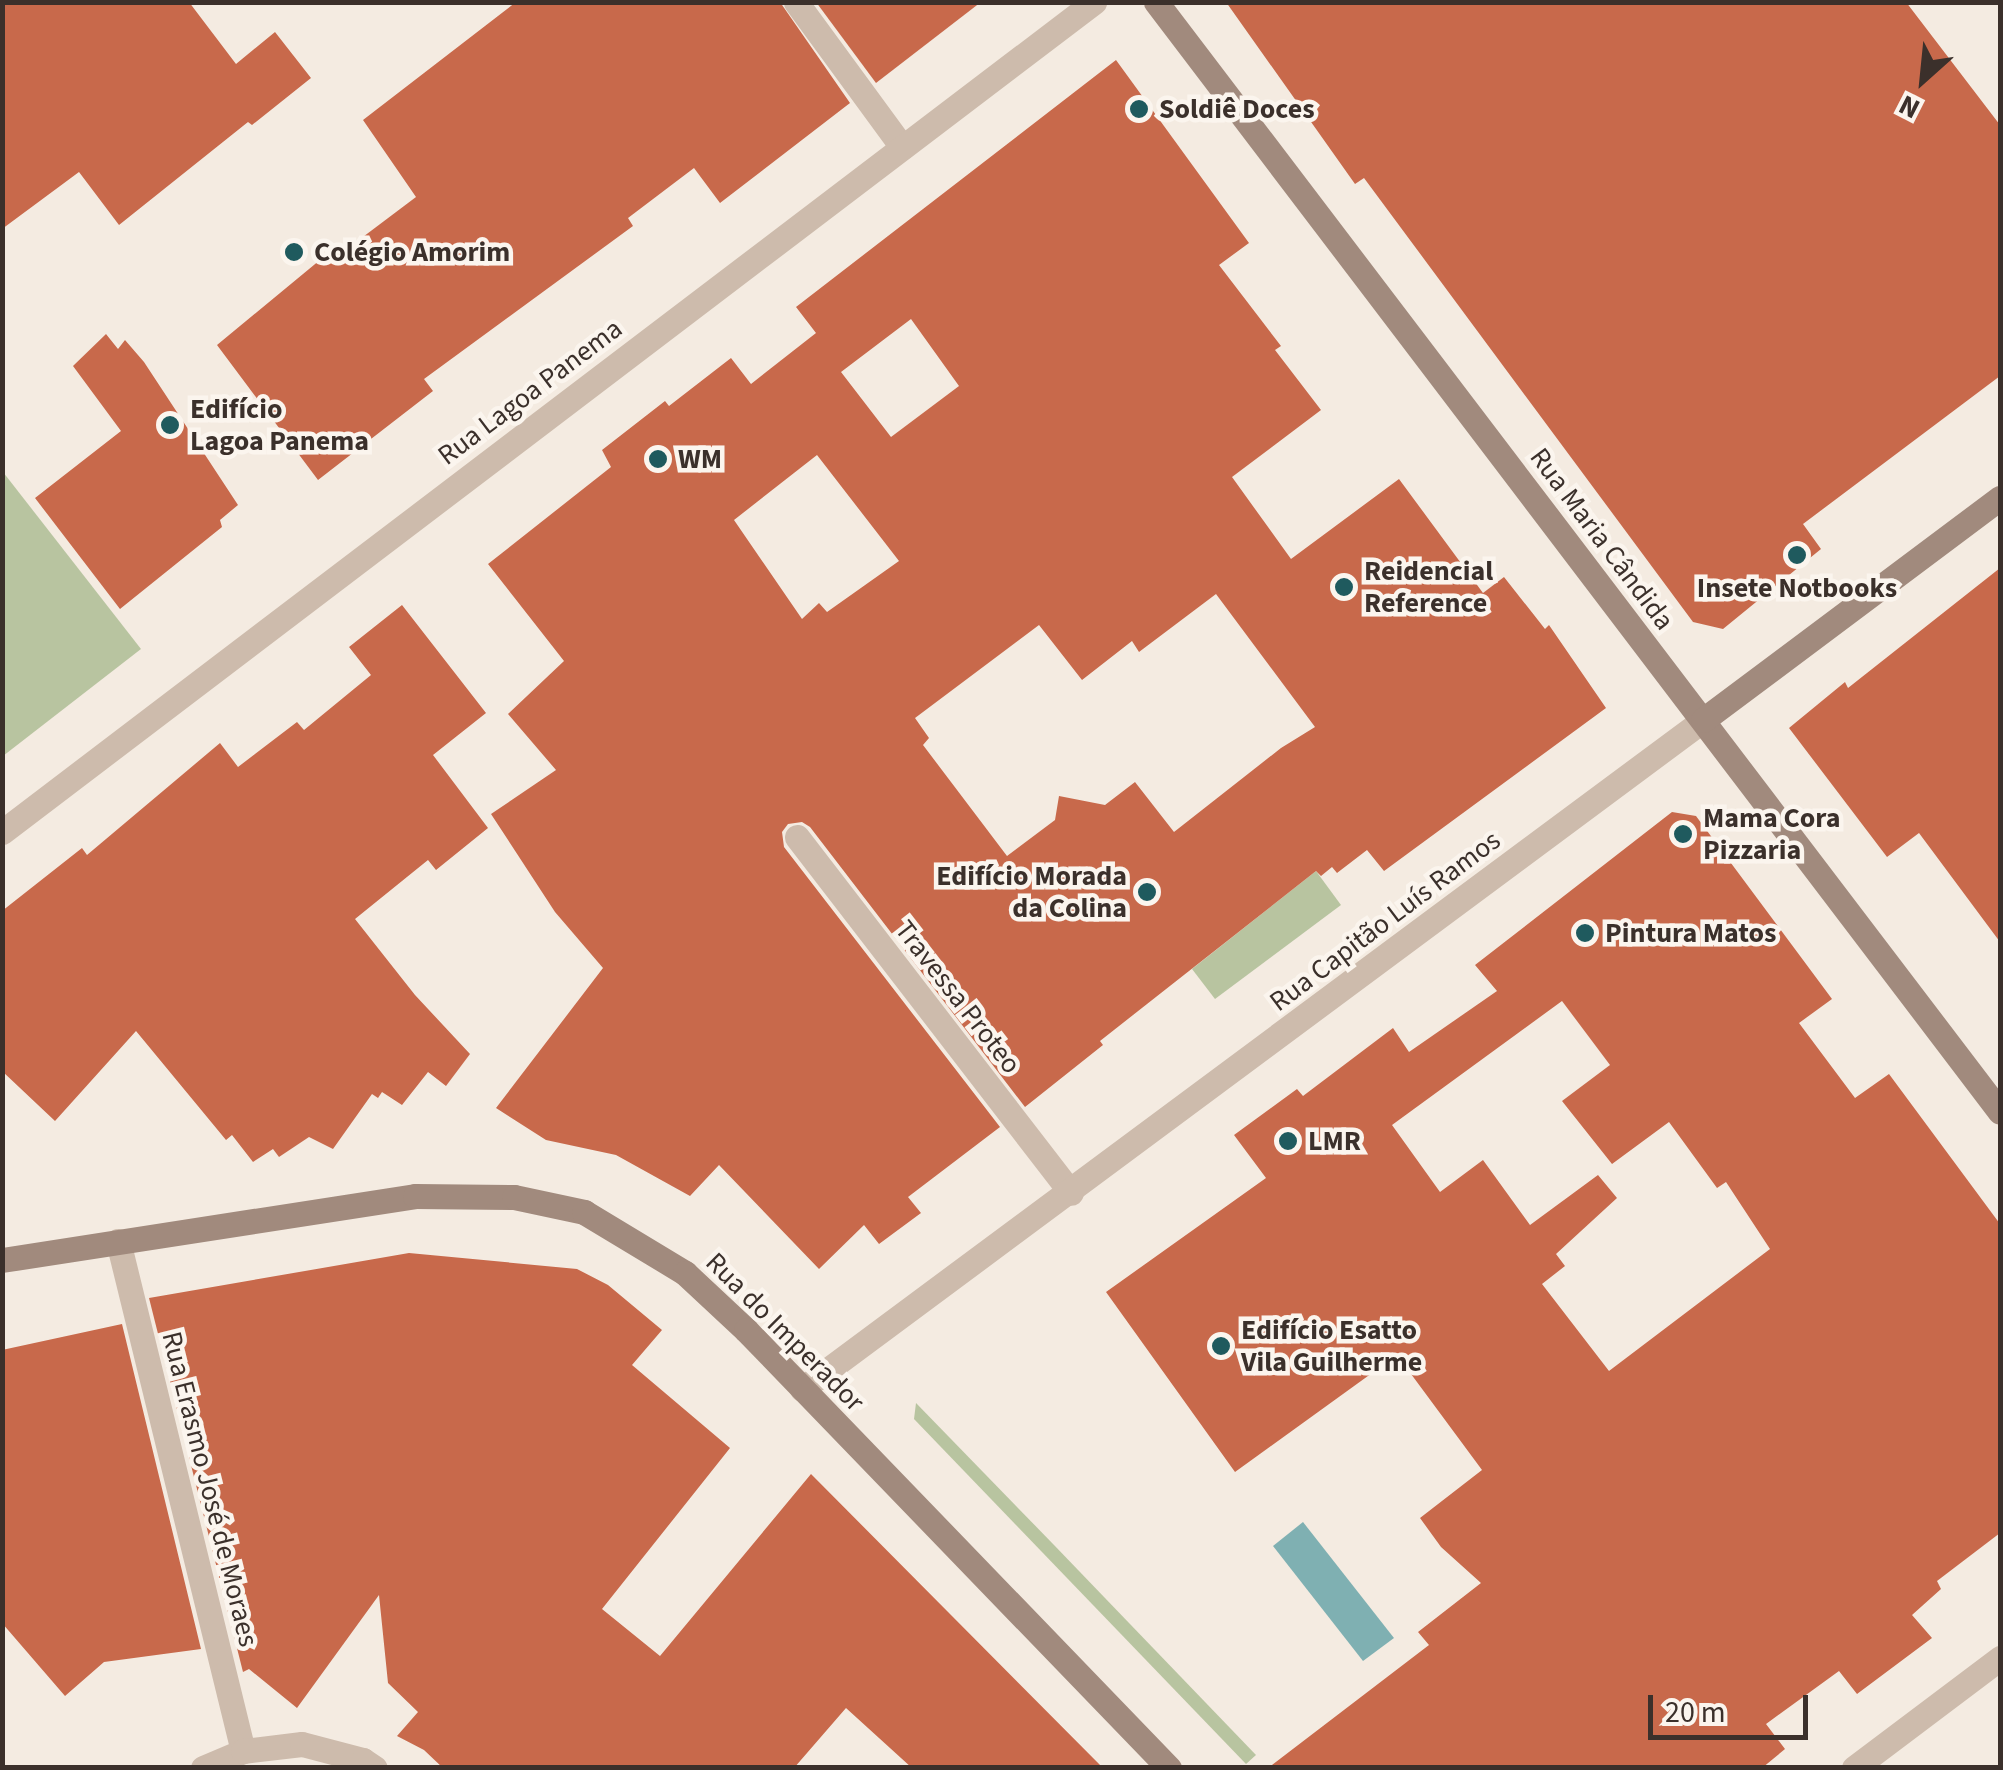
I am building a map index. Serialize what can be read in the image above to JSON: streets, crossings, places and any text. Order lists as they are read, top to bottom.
{
  "streets": {
    "street": [
      "Rua Lagoa Panema",
      "Rua Maria Cândida",
      "Rua Capitão Luís Ramos",
      "Travessa Proteo",
      "Rua do Imperador",
      "Rua Erasmo José de Moraes"
    ]
  },
  "crossings": [
    ["Rua Maria Cândida", "Rua Capitão Luís Ramos"],
    ["Rua Capitão Luís Ramos", "Travessa Proteo"],
    ["Rua Capitão Luís Ramos", "Rua do Imperador"],
    ["Rua do Imperador", "Rua Erasmo José de Moraes"]
  ],
  "places": [
    "Soldiê Doces",
    "Colégio Amorim",
    "Edifício Lagoa Panema",
    "WM",
    "Insete Notbooks",
    "Reidencial Reference",
    "Mama Cora Pizzaria",
    "Edifício Morada da Colina",
    "Pintura Matos",
    "LMR",
    "Edifício Esatto Vila Guilherme"
  ],
  "scale_bar": "20 m",
  "north": "bottom left"
}
